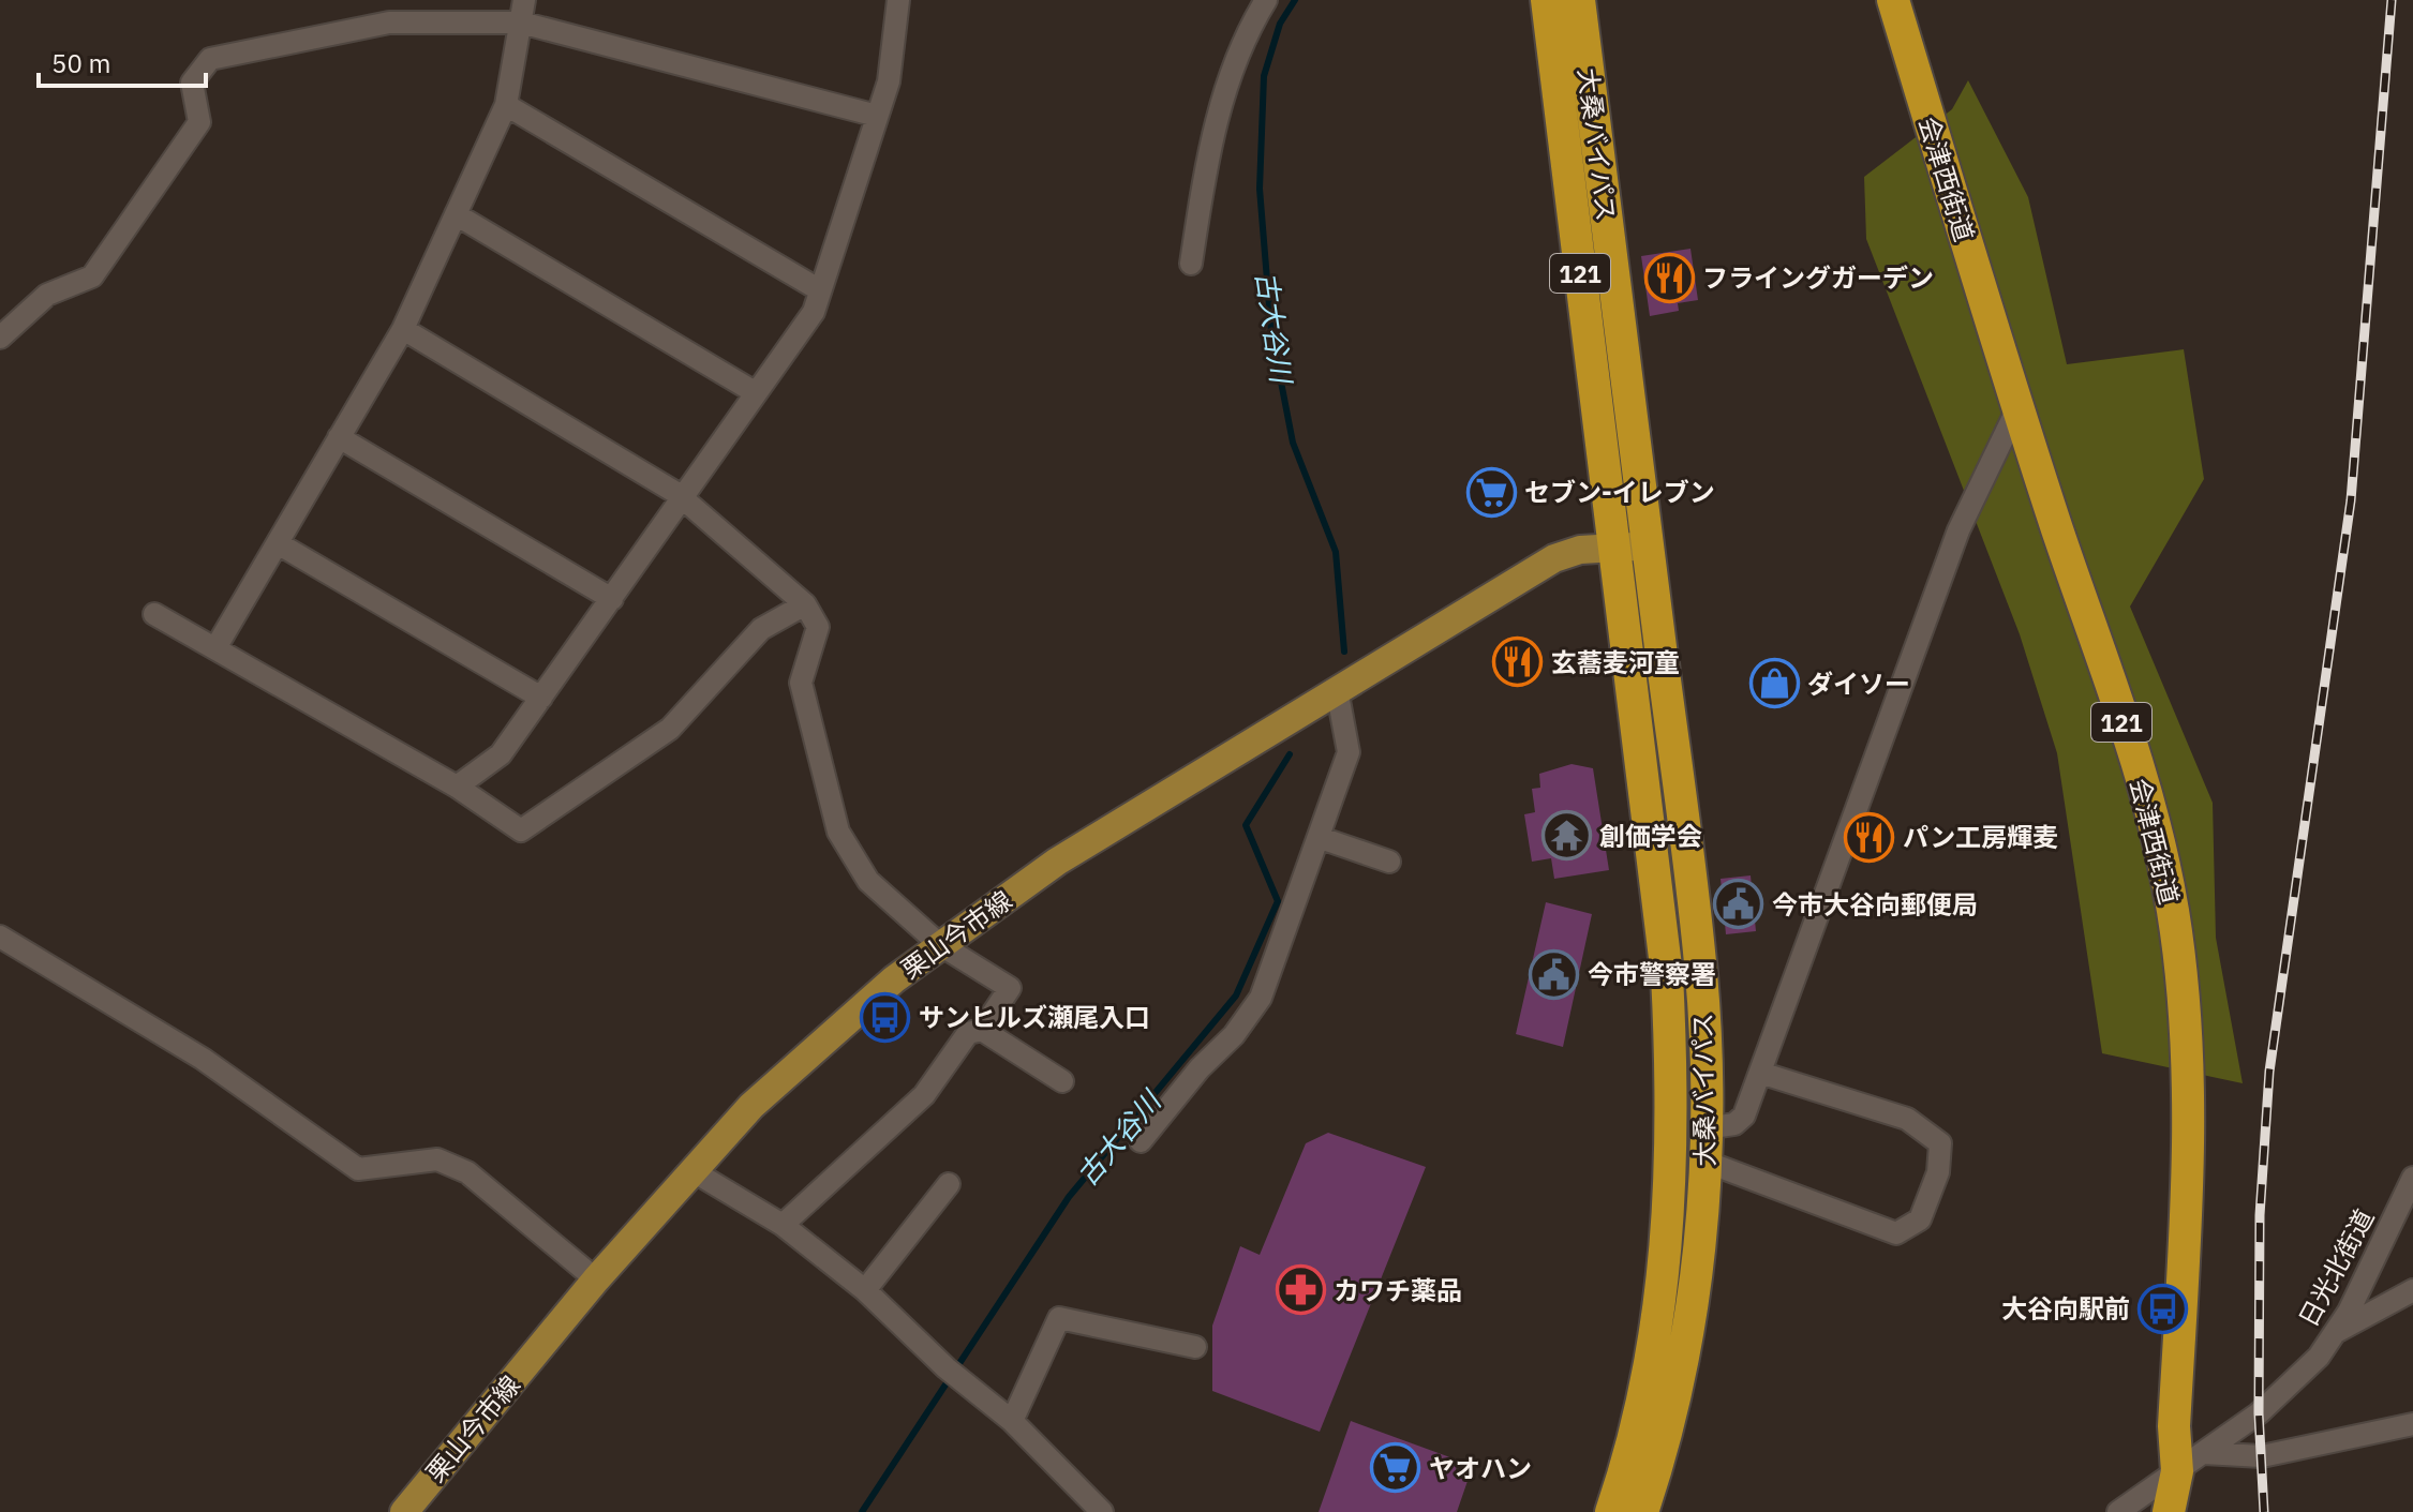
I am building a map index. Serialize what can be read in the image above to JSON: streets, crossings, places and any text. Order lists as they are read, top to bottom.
{
  "streets": {
    "highway": ["大桑バイパス", "会津西街道", "121"],
    "main road": ["栗山今市線"],
    "street": ["日光北街道"]
  },
  "crossings": [
    ["大桑バイパス", "栗山今市線"],
    ["会津西街道", "日光北街道"]
  ],
  "water": ["古大谷川"],
  "places": {
    "restaurant": ["フライングガーデン", "玄蕎麦河童", "パン工房輝麦"],
    "supermarket": ["セブン-イレブン", "ヤオハン"],
    "shop": ["ダイソー"],
    "temple": ["創価学会"],
    "public building": ["今市大谷向郵便局", "今市警察署"],
    "bus stop": ["サンヒルズ瀬尾入口", "大谷向駅前"],
    "pharmacy": ["カワチ薬品"]
  },
  "scale_bar": "50 m"
}
